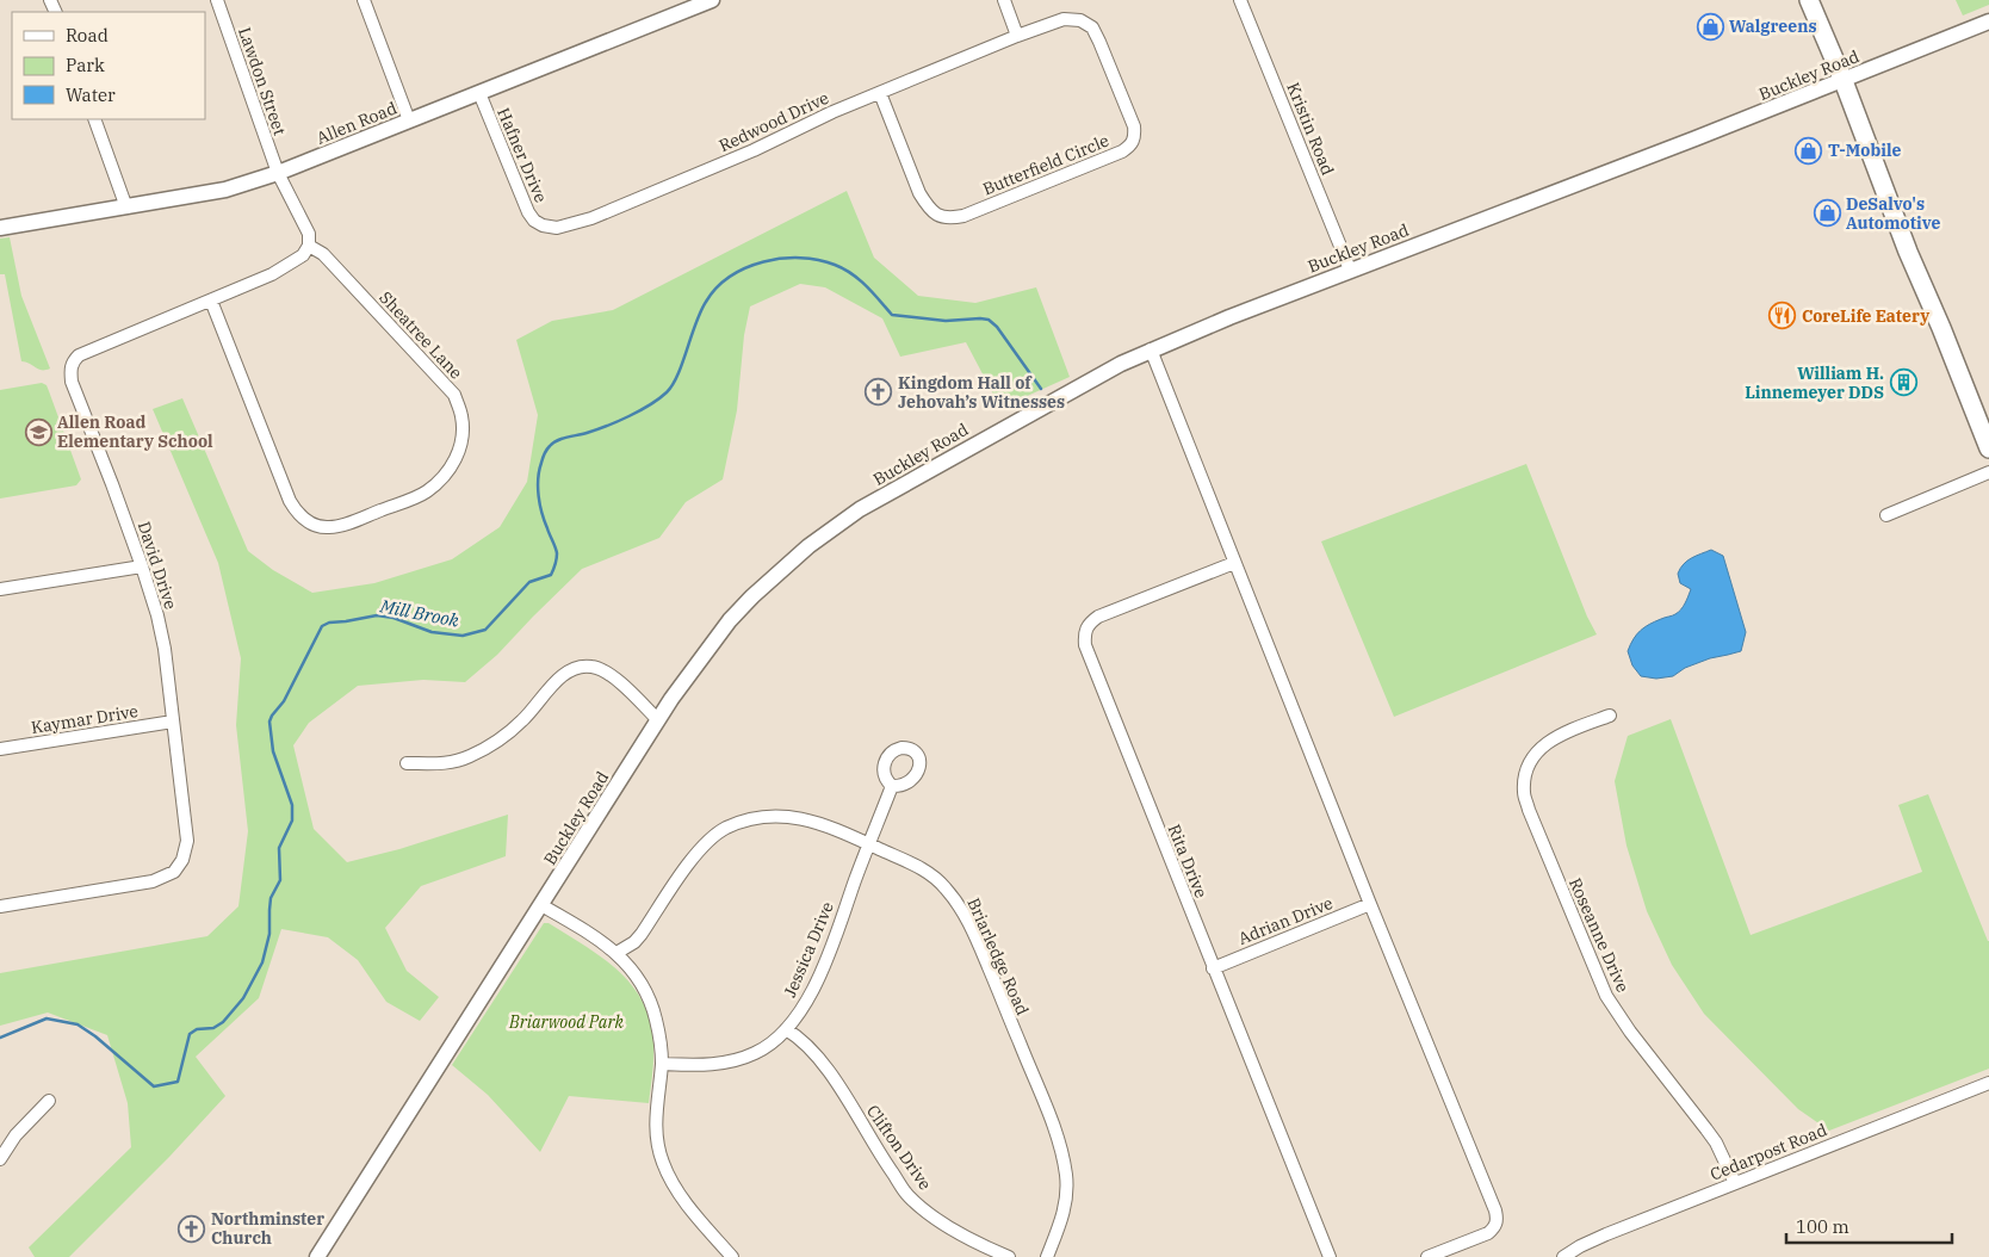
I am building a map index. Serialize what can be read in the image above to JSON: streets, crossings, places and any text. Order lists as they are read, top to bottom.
{
  "streets": {
    "street": [
      "Buckley Road",
      "Lawdon Street",
      "Redwood Drive",
      "Allen Road",
      "Kristin Road",
      "Hafner Drive",
      "Butterfield Circle",
      "Sheatree Lane",
      "David Drive",
      "Kaymar Drive",
      "Rita Drive",
      "Adrian Drive",
      "Roseanne Drive",
      "Jessica Drive",
      "Briarledge Road",
      "Clifton Drive",
      "Cedarpost Road"
    ]
  },
  "crossings": [
    ["Buckley Road", "Kristin Road"],
    ["Lawdon Street", "Allen Road"],
    ["Redwood Drive", "Hafner Drive"],
    ["Redwood Drive", "Butterfield Circle"],
    ["Allen Road", "Hafner Drive"],
    ["Sheatree Lane", "David Drive"],
    ["David Drive", "Kaymar Drive"],
    ["Rita Drive", "Adrian Drive"],
    ["Roseanne Drive", "Cedarpost Road"],
    ["Jessica Drive", "Briarledge Road"],
    ["Jessica Drive", "Clifton Drive"]
  ],
  "water": ["Mill Brook"],
  "parks": ["Briarwood Park"],
  "places": {
    "shop": ["Walgreens", "T-Mobile", "DeSalvo's Automotive"],
    "restaurant": ["CoreLife Eatery"],
    "building": ["William H. Linnemeyer DDS"],
    "church": ["Kingdom Hall of Jehovah’s Witnesses", "Northminster Church"],
    "school or university": ["Allen Road Elementary School"]
  },
  "legend": ["Road", "Park", "Water"],
  "scale_bar": "100 m"
}
